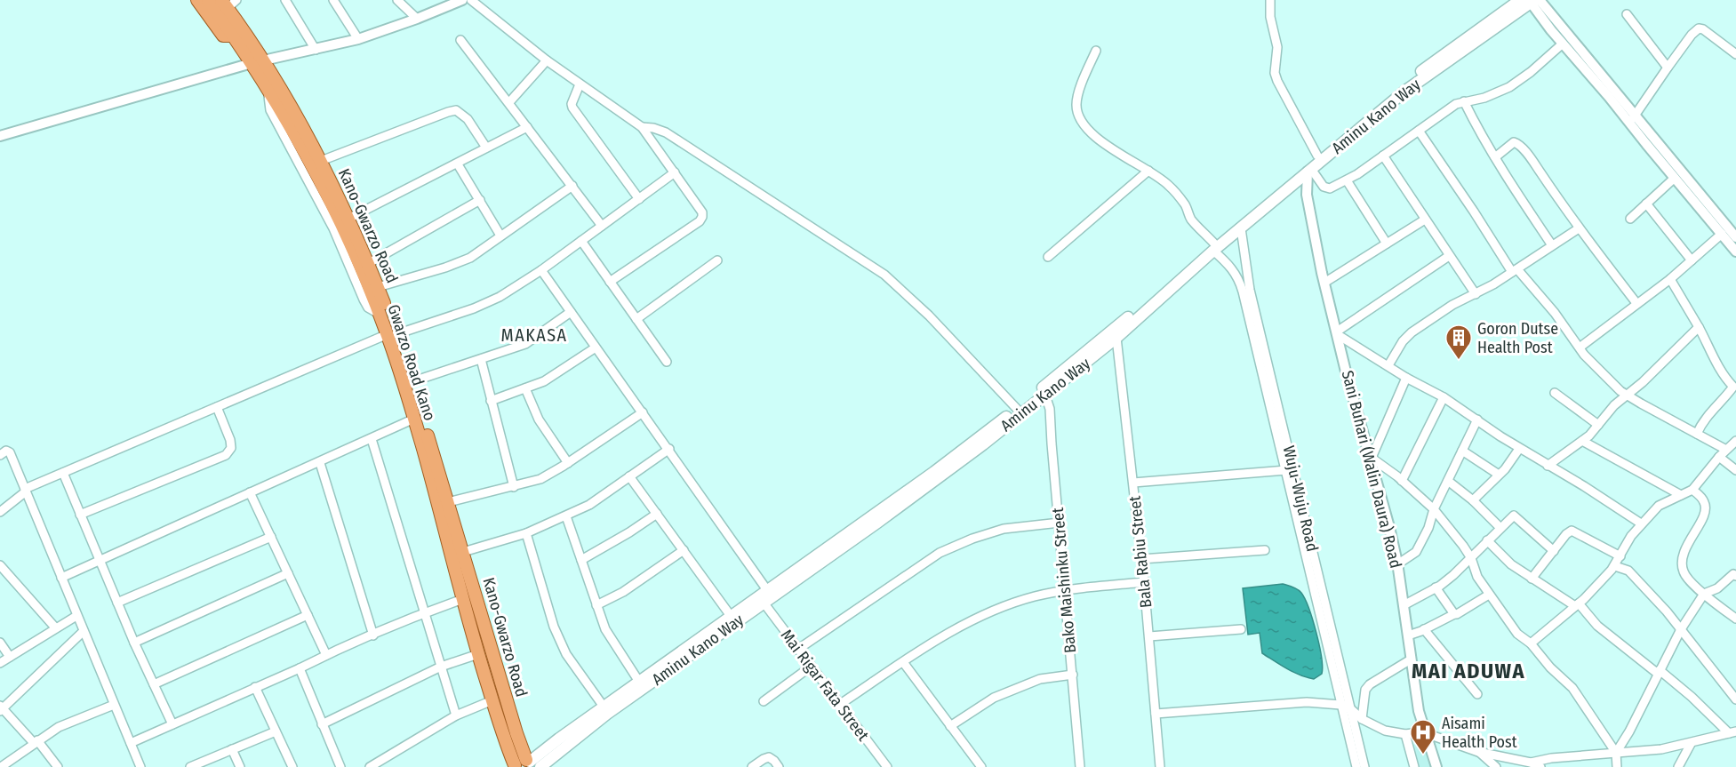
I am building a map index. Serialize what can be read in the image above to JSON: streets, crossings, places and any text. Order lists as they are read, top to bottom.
{
  "streets": {
    "main road": ["Aminu Kano Way", "Kano-Gwarzo Road", "Gwarzo Road Kano"],
    "street": [
      "Sani Buhari (Walin Daura) Road",
      "Wuju-Wuju Road",
      "Bala Rabiu Street",
      "Bako Maishinku Street",
      "Mai Rigar Fata Street"
    ]
  },
  "crossings": [
    ["Aminu Kano Way", "Kano-Gwarzo Road"],
    ["Aminu Kano Way", "Gwarzo Road Kano"],
    ["Aminu Kano Way", "Sani Buhari (Walin Daura) Road"],
    ["Aminu Kano Way", "Wuju-Wuju Road"],
    ["Aminu Kano Way", "Bala Rabiu Street"],
    ["Aminu Kano Way", "Bako Maishinku Street"],
    ["Aminu Kano Way", "Mai Rigar Fata Street"],
    ["Kano-Gwarzo Road", "Gwarzo Road Kano"]
  ],
  "districts": ["MAKASA", "MAI ADUWA"],
  "places": {
    "building": ["Goron Dutse Health Post"],
    "hospital": ["Aisami Health Post"]
  }
}
